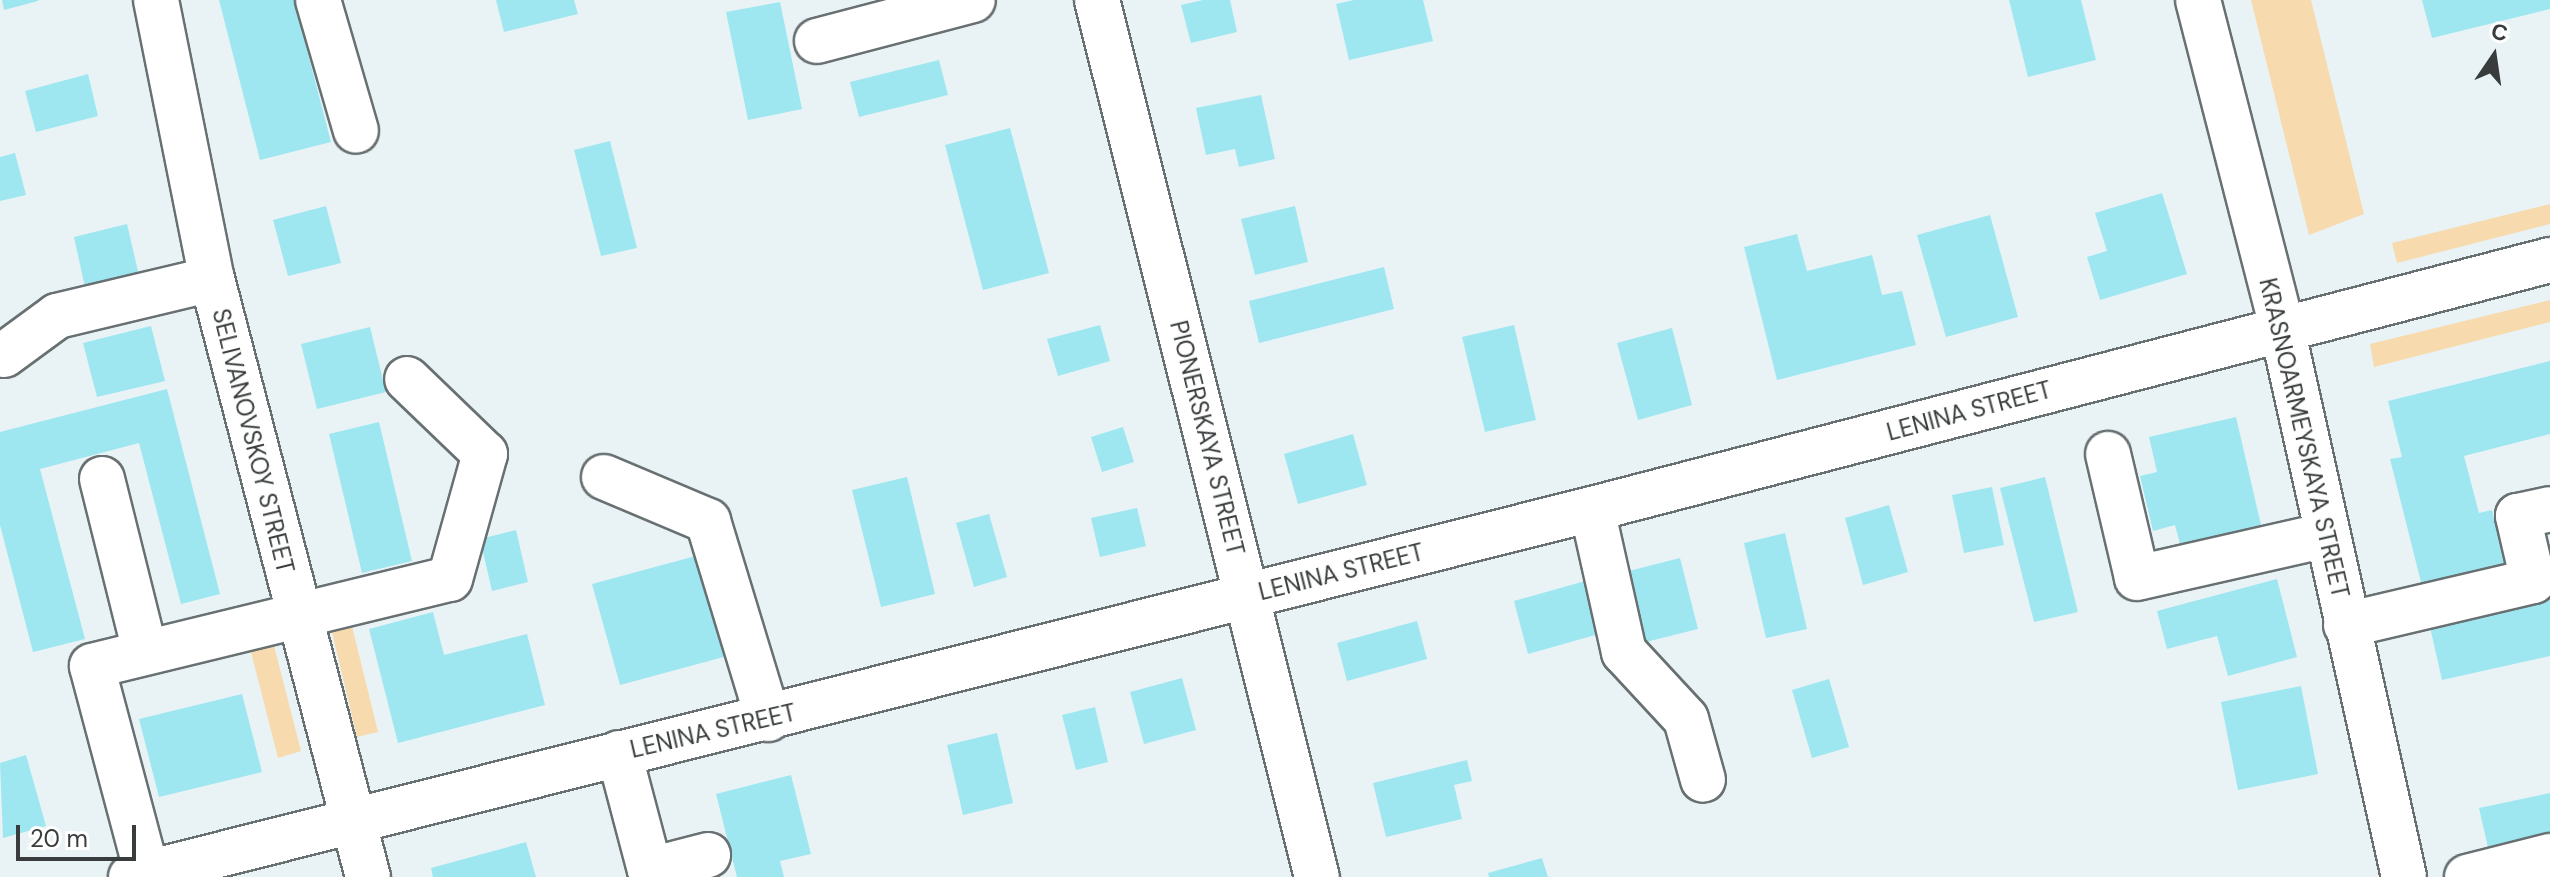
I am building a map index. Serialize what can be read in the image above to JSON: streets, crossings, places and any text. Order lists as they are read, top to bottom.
{
  "streets": {
    "street": [
      "LENINA STREET",
      "PIONERSKAYA STREET",
      "KRASNOARMEYSKAYA STREET",
      "SELIVANOVSKOY STREET"
    ]
  },
  "crossings": [
    ["LENINA STREET", "PIONERSKAYA STREET"],
    ["LENINA STREET", "KRASNOARMEYSKAYA STREET"],
    ["LENINA STREET", "SELIVANOVSKOY STREET"]
  ],
  "scale_bar": "20 m",
  "north": "top"
}
